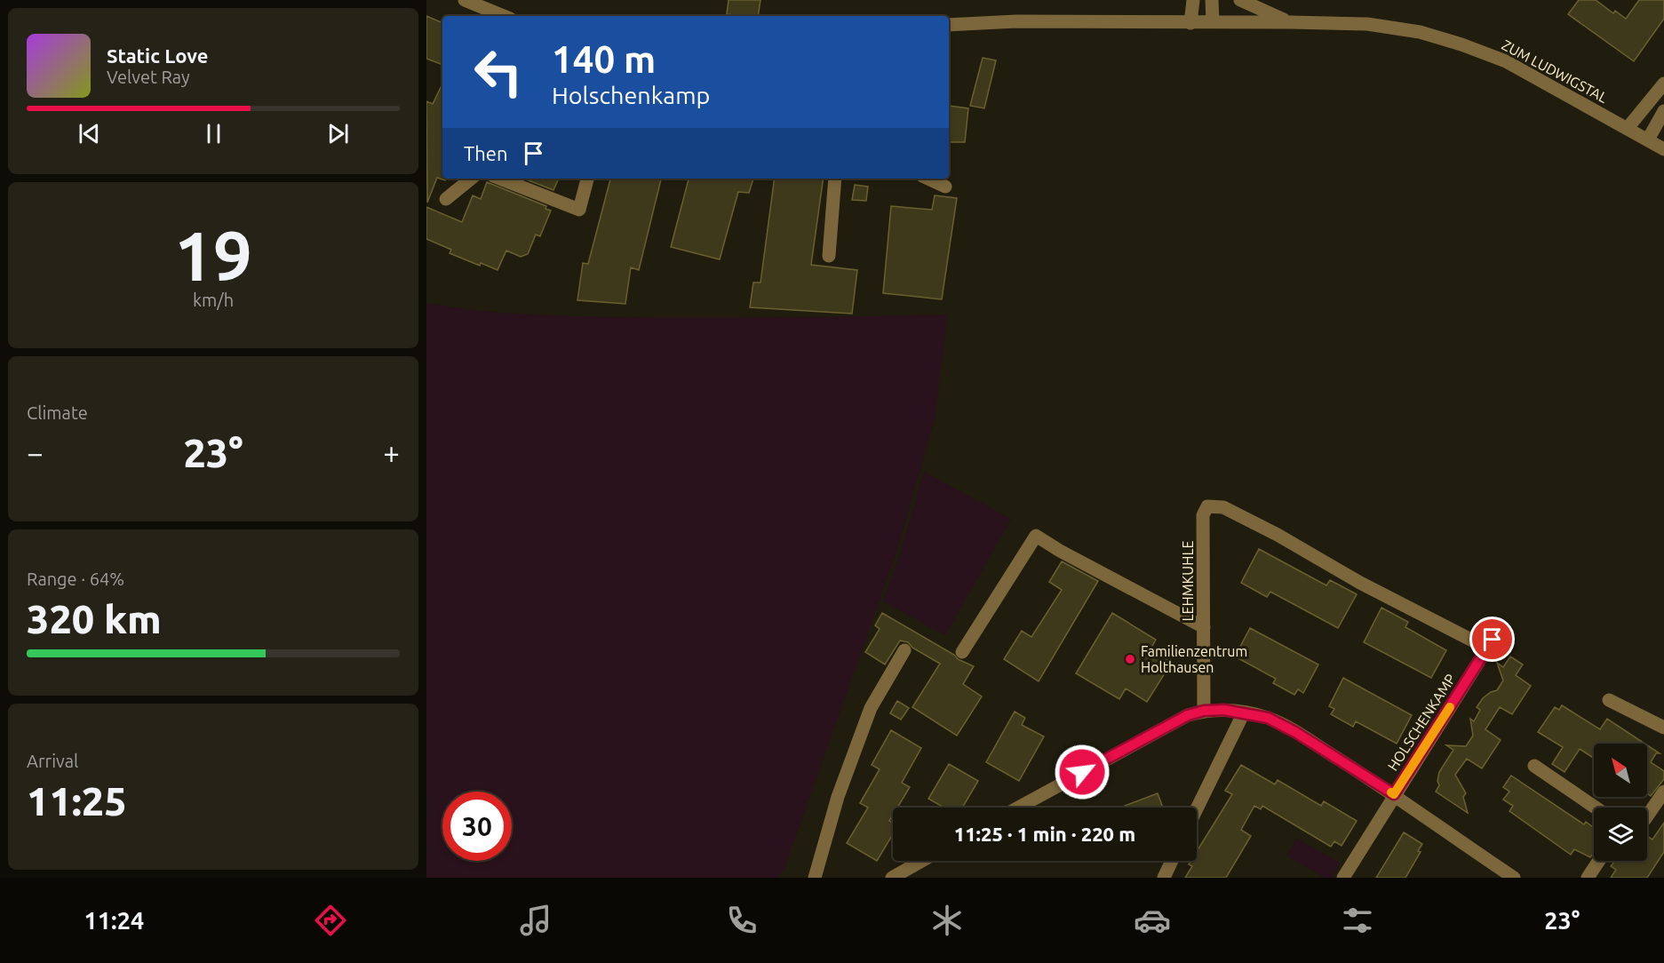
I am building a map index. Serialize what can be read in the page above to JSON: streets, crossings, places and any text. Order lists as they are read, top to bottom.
{
  "streets": {
    "street": ["ZUM LUDWIGSTAL", "LEHMKUHLE", "HOLSCHENKAMP"]
  },
  "crossings": [
    ["LEHMKUHLE", "HOLSCHENKAMP"]
  ],
  "places": ["Familienzentrum Holthausen"],
  "north": "top left",
  "page": {
    "turn": ["140 m", "Holschenkamp"],
    "song": ["Static Love", "Velvet Ray"],
    "then": "Then",
    "tile": [
      ["19", "km/h"],
      "Climate",
      ["Range · 64%", "320 km"],
      ["Arrival", "11:25"]
    ],
    "heat": ["−", "23°", "+"],
    "limit": "30",
    "trip": "11:25 · 1 min · 220 m",
    "tabs": ["11:24", "23°"]
  }
}
